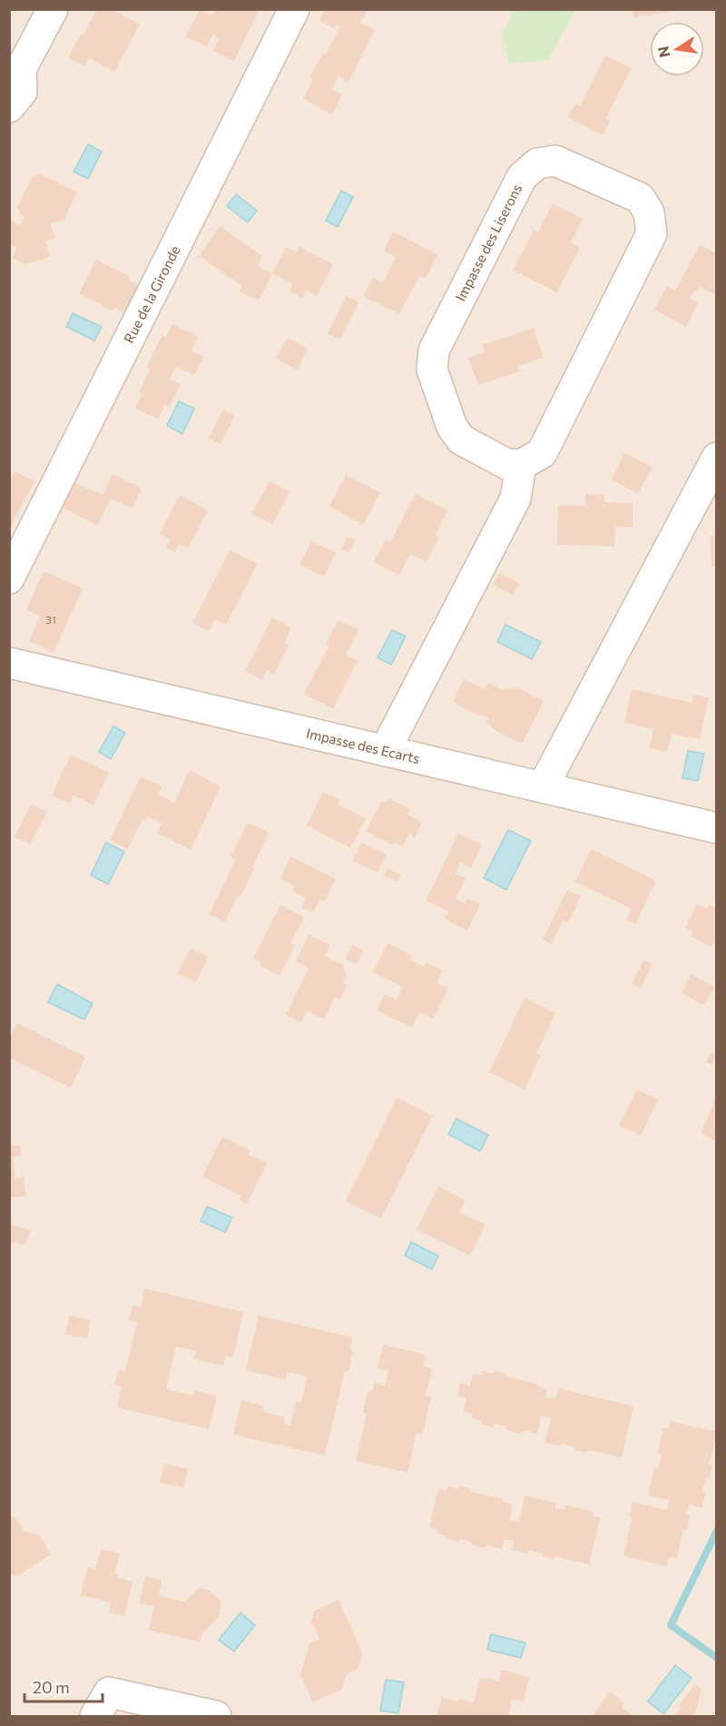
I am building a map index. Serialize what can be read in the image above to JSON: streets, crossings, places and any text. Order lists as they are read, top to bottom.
{
  "streets": {
    "street": ["Impasse des Liserons", "Rue de la Gironde", "Impasse des Ecarts"]
  },
  "house_numbers": ["31"],
  "scale_bar": "20 m",
  "north": "left"
}
